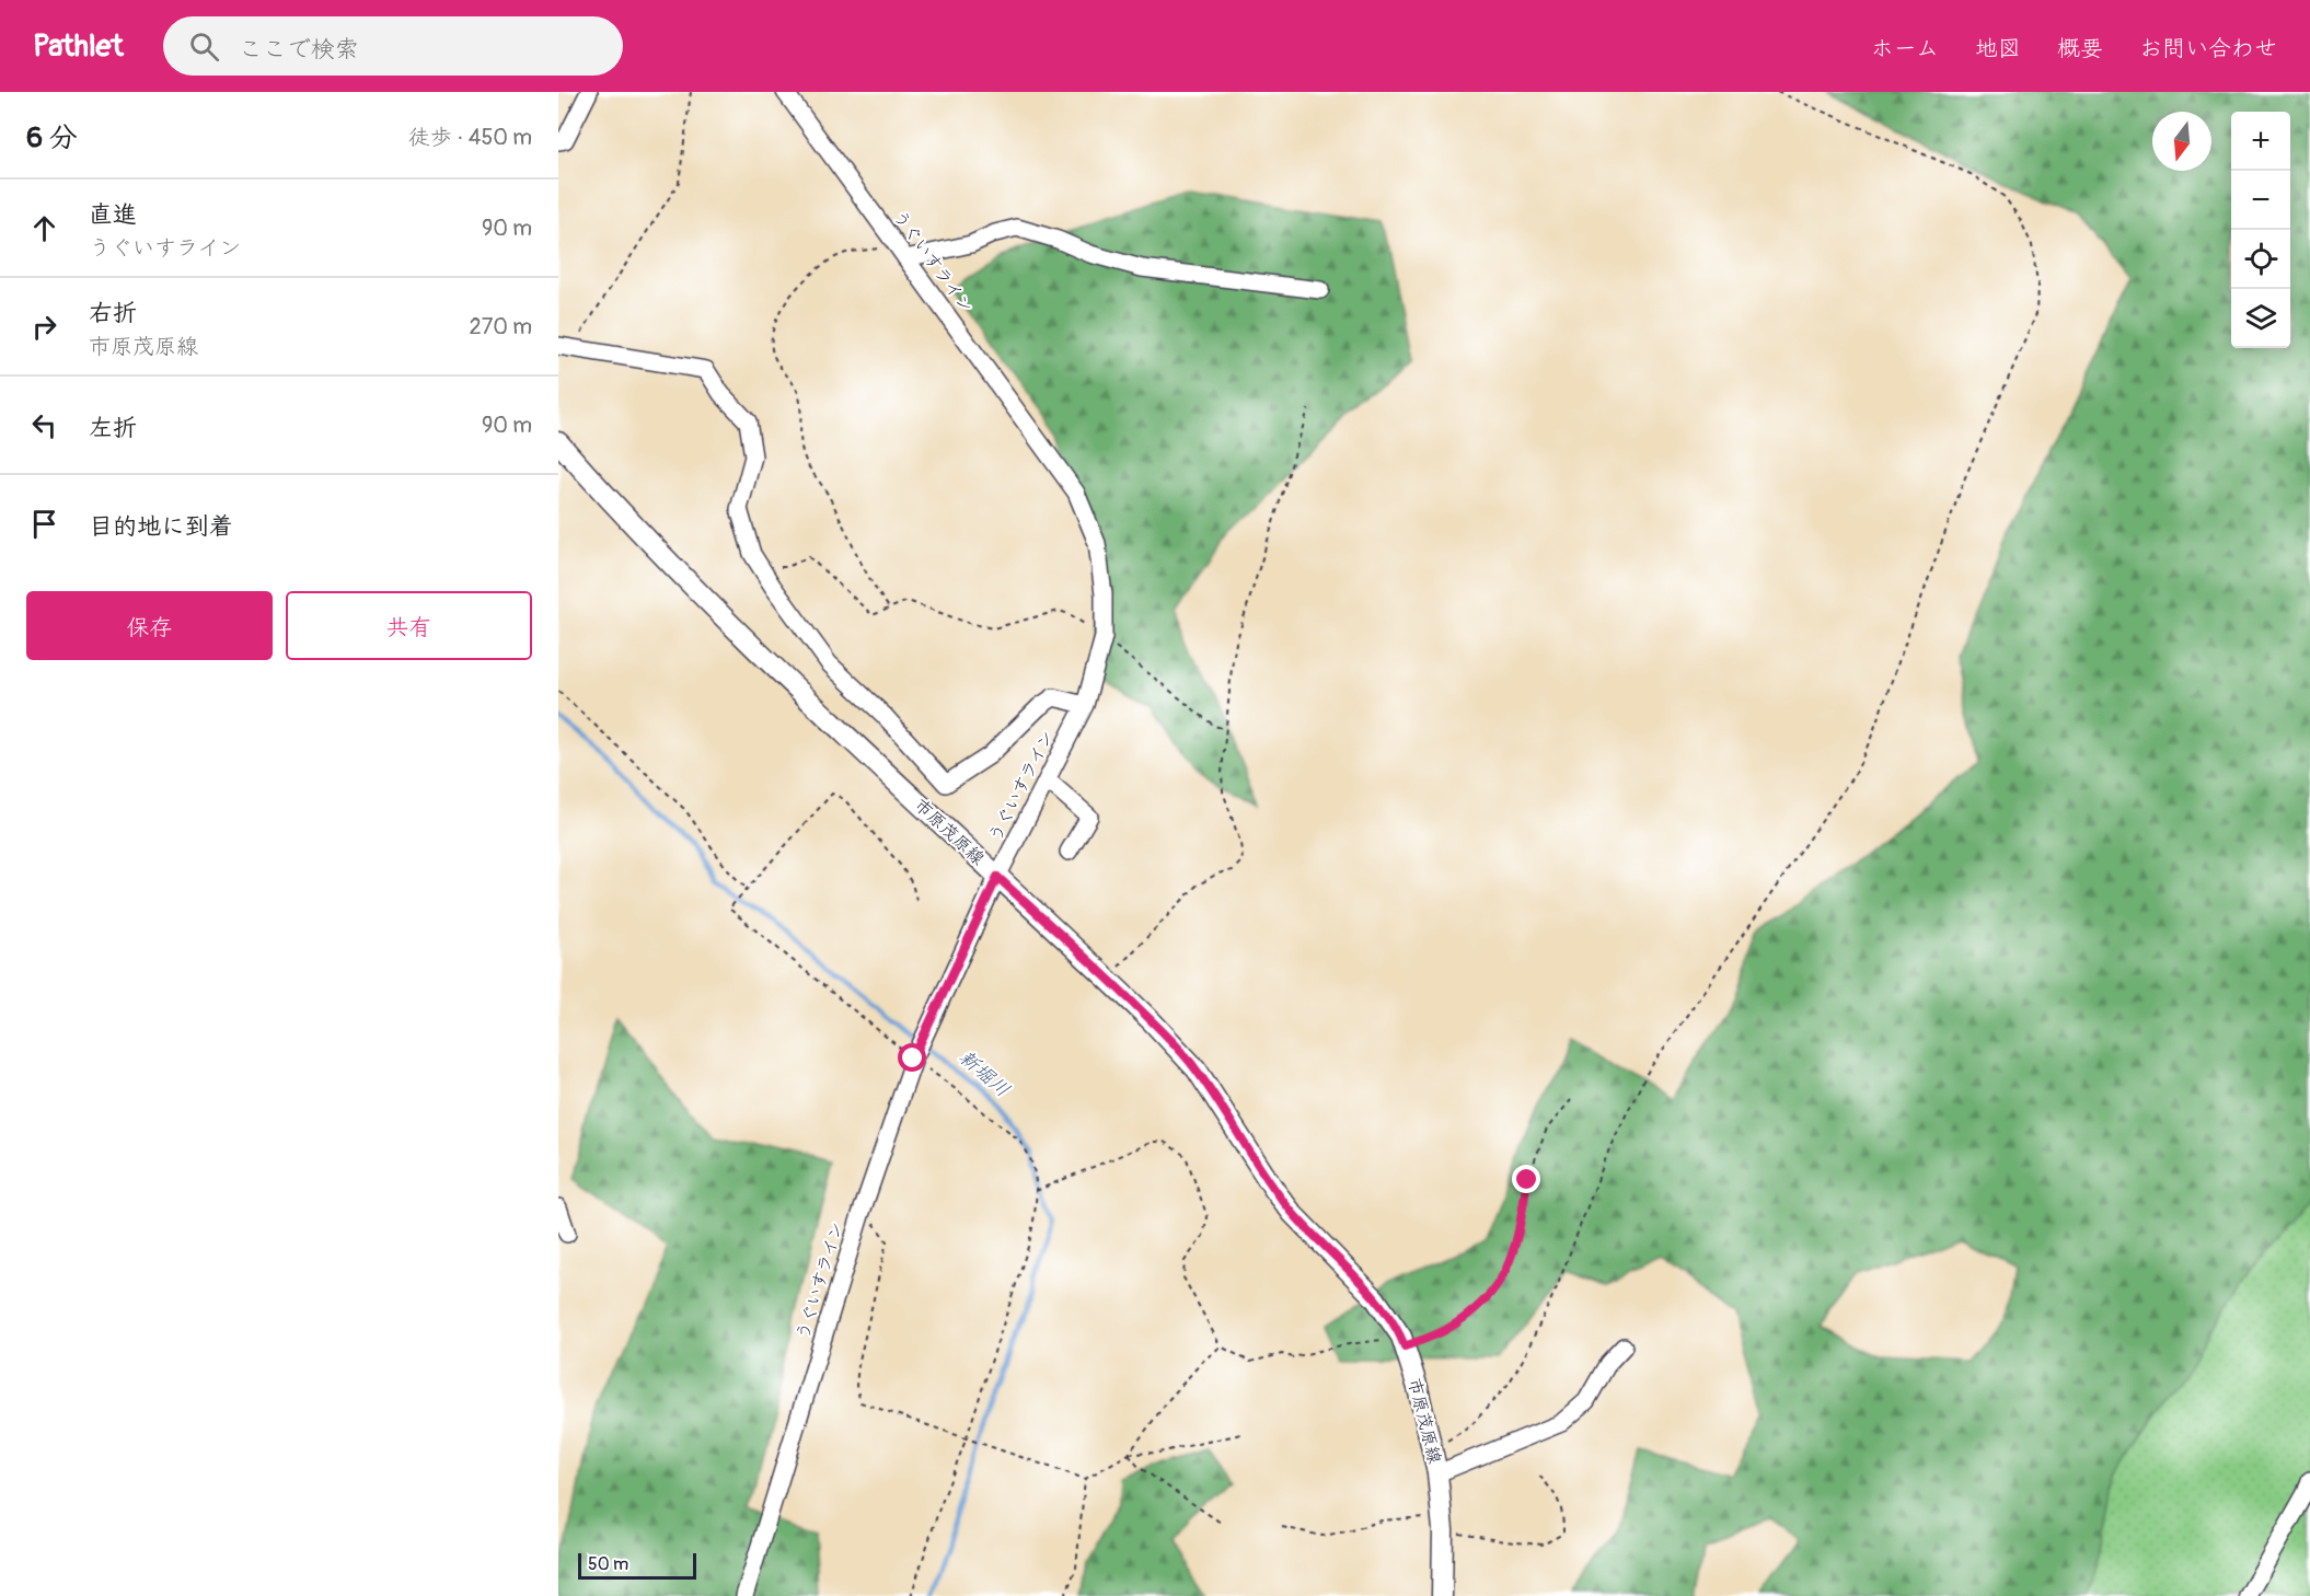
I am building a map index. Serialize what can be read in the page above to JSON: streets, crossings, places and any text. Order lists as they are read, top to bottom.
{
  "streets": {
    "main road": ["市原茂原線"],
    "street": ["うぐいすライン"]
  },
  "crossings": [
    ["うぐいすライン", "市原茂原線"]
  ],
  "water": ["新堀川"],
  "scale_bar": "50 m",
  "north": "bottom",
  "page": {
    "header": "Pathlet",
    "search": "ここで検索",
    "nav": [
      "ホーム",
      "地図",
      "概要",
      "お問い合わせ"
    ],
    "heading": ["6 分", "徒歩 · 450 m"],
    "map_buttons": ["+", "−"],
    "list": [
      ["直進", "うぐいすライン", "90 m"],
      ["右折", "市原茂原線", "270 m"],
      ["左折", "90 m"],
      "目的地に到着"
    ],
    "buttons": ["保存", "共有"],
    "scale": "50 m"
  }
}
